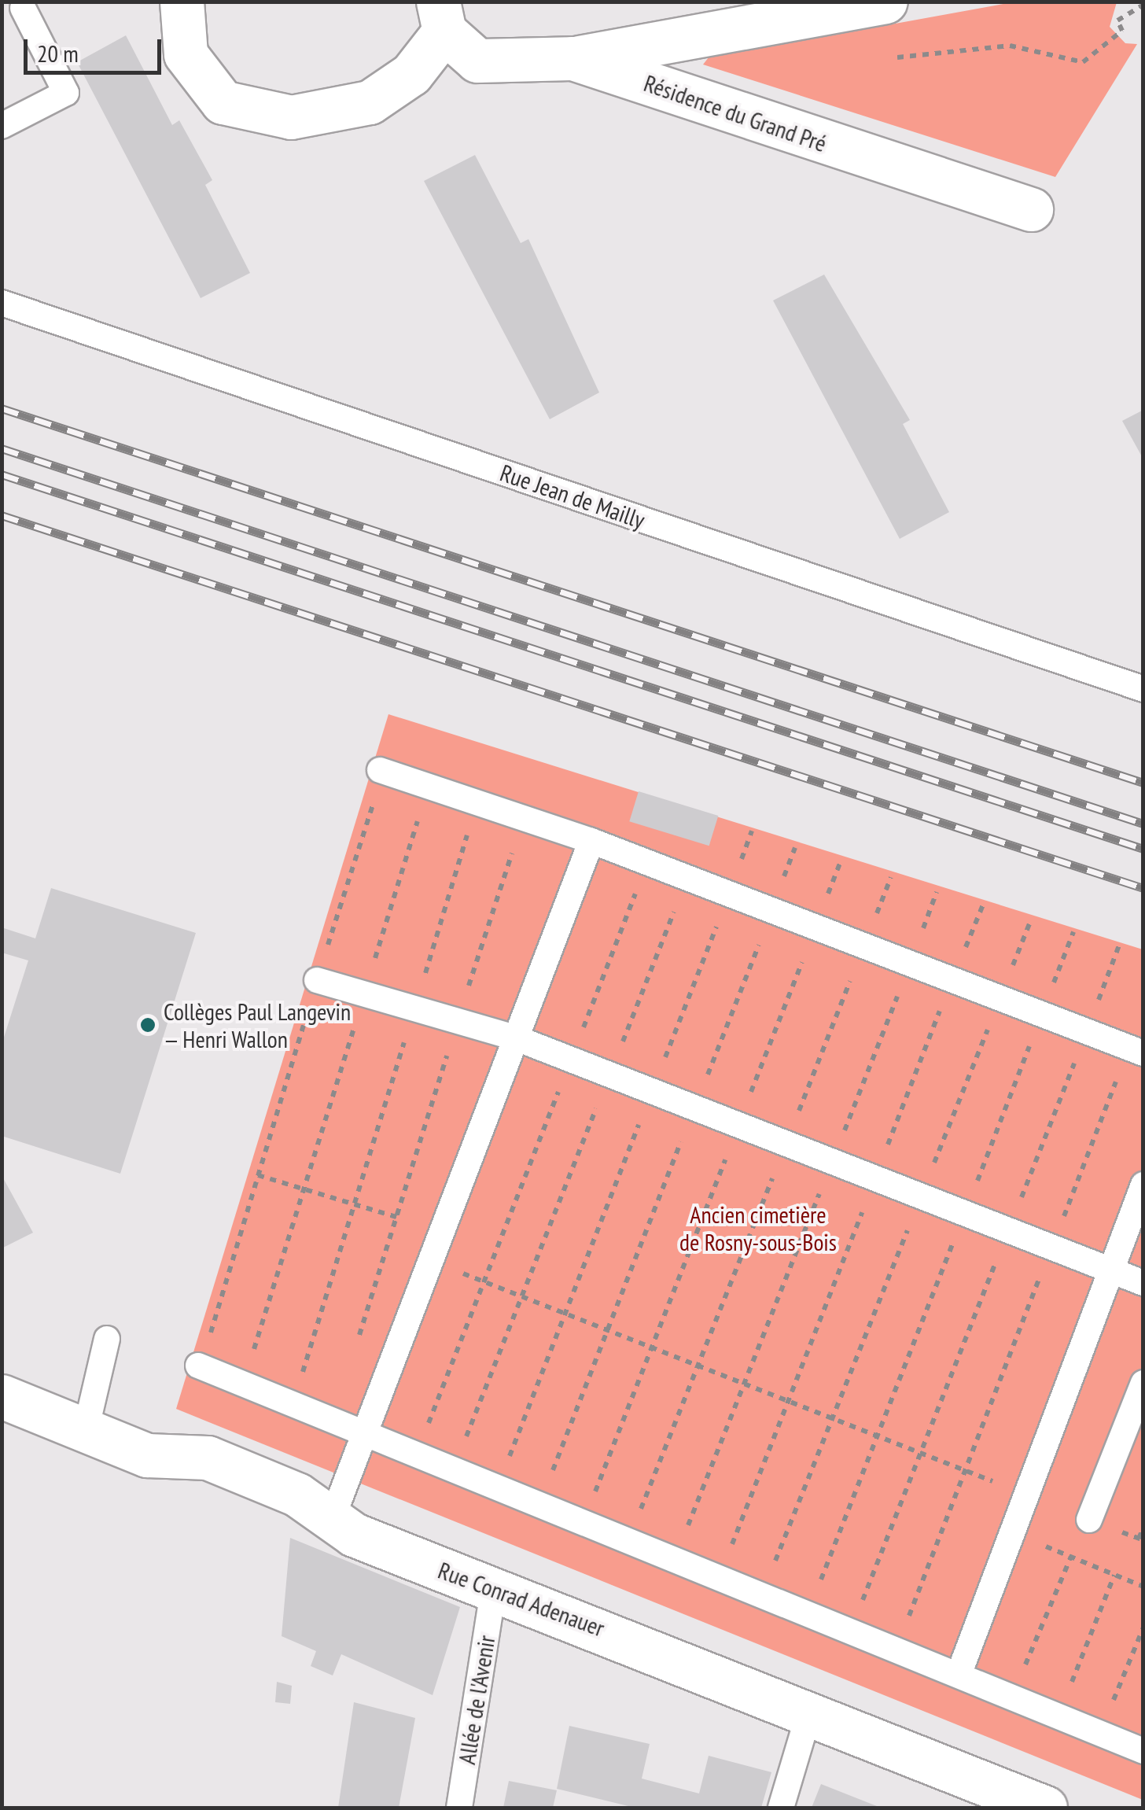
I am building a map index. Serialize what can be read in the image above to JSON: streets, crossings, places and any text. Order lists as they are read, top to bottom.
{
  "streets": {
    "street": ["Résidence du Grand Pré", "Rue Conrad Adenauer"],
    "lane": ["Rue Jean de Mailly", "Allée de l'Avenir"]
  },
  "crossings": [
    ["Rue Conrad Adenauer", "Allée de l'Avenir"]
  ],
  "parks": ["Ancien cimetière de Rosny-sous-Bois"],
  "places": ["Collèges Paul Langevin — Henri Wallon"],
  "scale_bar": "20 m"
}
